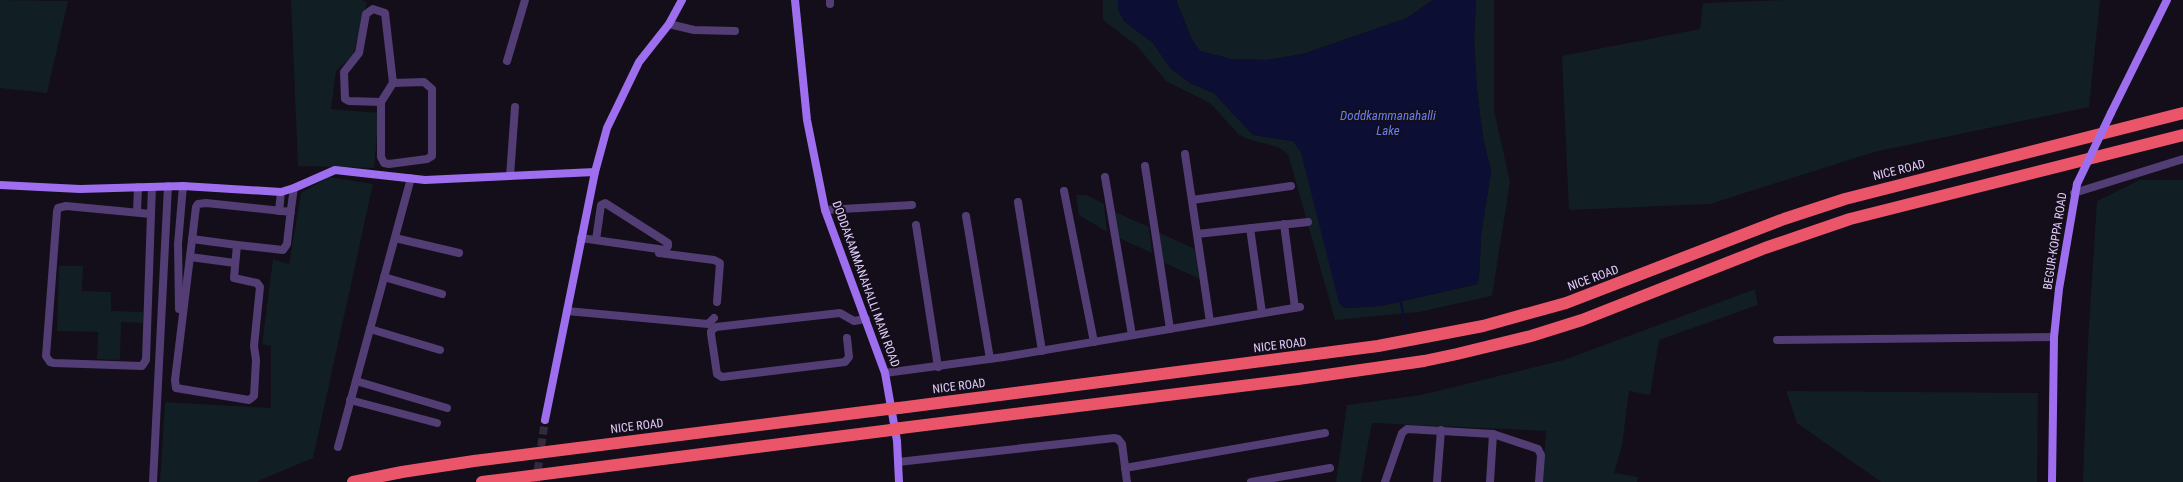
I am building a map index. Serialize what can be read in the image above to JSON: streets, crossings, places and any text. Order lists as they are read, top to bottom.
{
  "streets": {
    "highway": ["NICE ROAD"],
    "street": ["BEGUR-KOPPA ROAD", "DODDAKAMMANAHALLI MAIN ROAD"]
  },
  "water": ["Doddkammanahalli Lake"]
}
